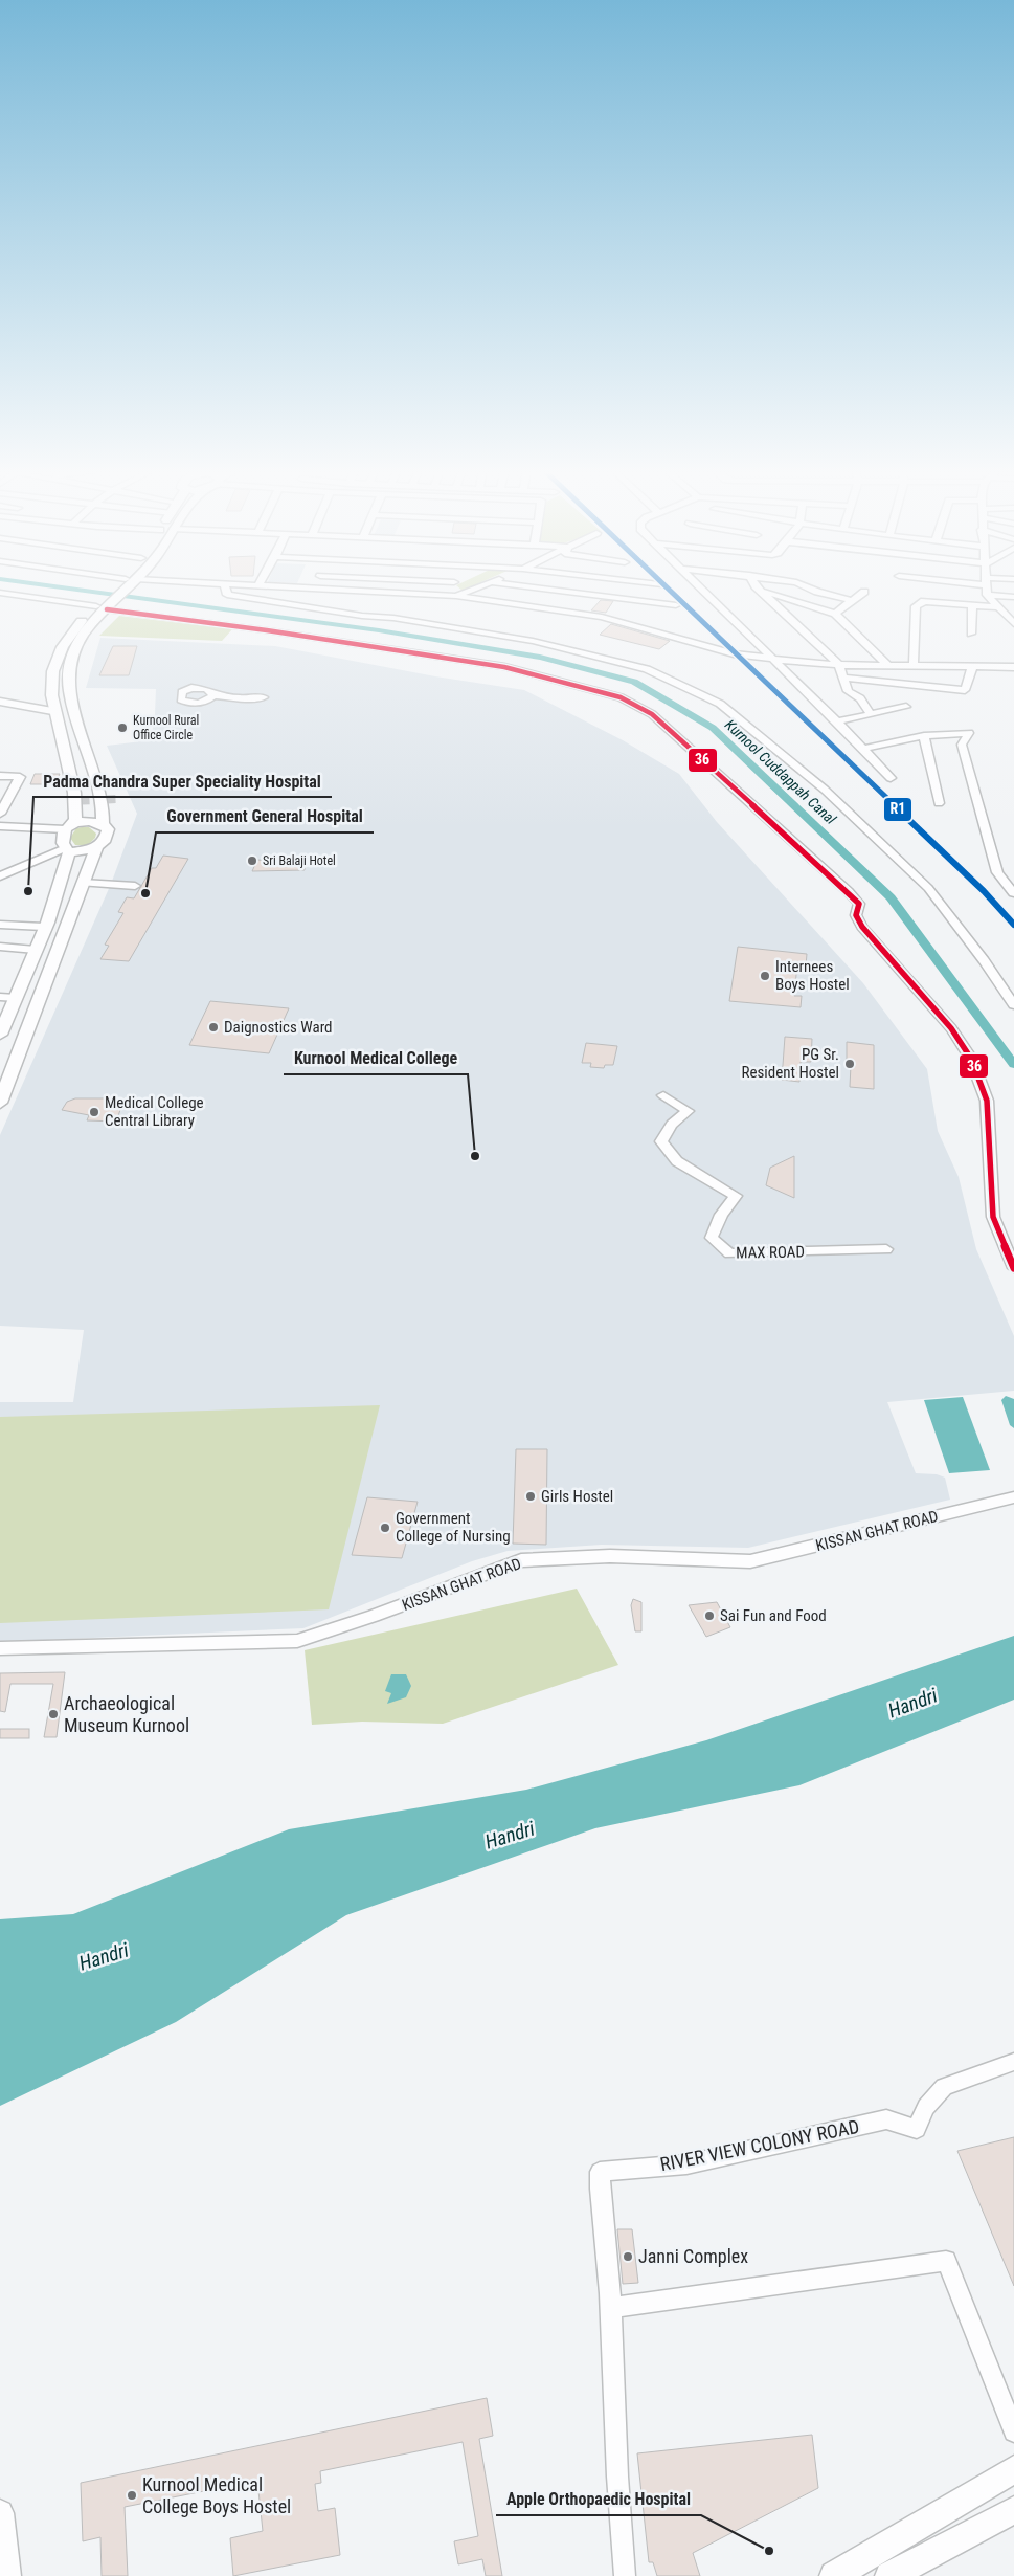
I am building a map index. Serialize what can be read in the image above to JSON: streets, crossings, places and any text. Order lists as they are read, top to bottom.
{
  "streets": {
    "street": ["MAX ROAD", "KISSAN GHAT ROAD", "RIVER VIEW COLONY ROAD"]
  },
  "water": ["Kurnool Cuddappah Canal", "Handri"],
  "places": [
    "Kurnool Rural Office Circle",
    "Sri Balaji Hotel",
    "Padma Chandra Super Speciality Hospital",
    "Government General Hospital",
    "Internees Boys Hostel",
    "Daignostics Ward",
    "PG Sr. Resident Hostel",
    "Medical College Central Library",
    "Kurnool Medical College",
    "Girls Hostel",
    "Government College of Nursing",
    "Sai Fun and Food",
    "Archaeological Museum Kurnool",
    "Janni Complex",
    "Kurnool Medical College Boys Hostel",
    "Apple Orthopaedic Hospital"
  ],
  "lines": ["transit line R1", "transit line 36"]
}
